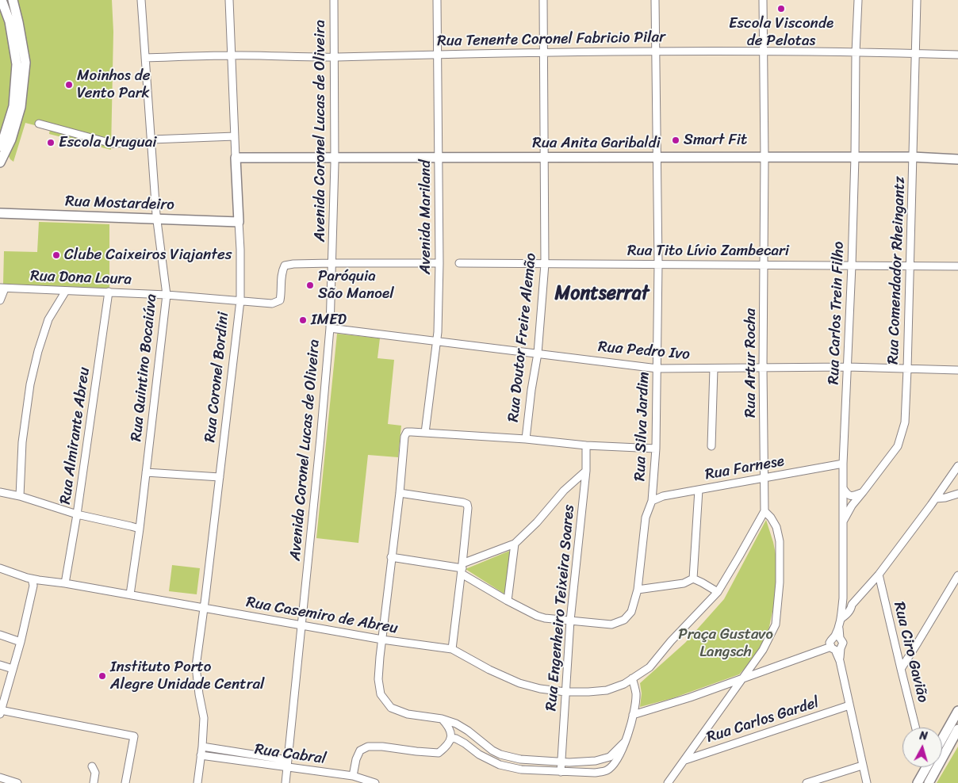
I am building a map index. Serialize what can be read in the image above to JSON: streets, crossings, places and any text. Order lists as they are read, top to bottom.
{
  "streets": {
    "main road": ["Rua Anita Garibaldi", "Rua Mostardeiro", "Rua Coronel Bordini"],
    "street": [
      "Rua Tenente Coronel Fabricio Pilar",
      "Avenida Coronel Lucas de Oliveira",
      "Avenida Mariland",
      "Rua Tito Lívio Zambecari",
      "Rua Comendador Rheingantz",
      "Rua Dona Laura",
      "Rua Carlos Trein Filho",
      "Rua Doutor Freire Alemão",
      "Rua Pedro Ivo",
      "Rua Artur Rocha",
      "Rua Quintino Bocaiúva",
      "Rua Silva Jardim",
      "Rua Almirante Abreu",
      "Rua Farnese",
      "Rua Engenheiro Teixeira Soares",
      "Rua Casemiro de Abreu",
      "Rua Ciro Gavião",
      "Rua Carlos Gardel",
      "Rua Cabral"
    ]
  },
  "crossings": [
    ["Rua Tenente Coronel Fabricio Pilar", "Avenida Coronel Lucas de Oliveira"],
    ["Rua Tenente Coronel Fabricio Pilar", "Avenida Mariland"],
    ["Rua Tenente Coronel Fabricio Pilar", "Rua Comendador Rheingantz"],
    ["Rua Tenente Coronel Fabricio Pilar", "Rua Carlos Trein Filho"],
    ["Rua Tenente Coronel Fabricio Pilar", "Rua Doutor Freire Alemão"],
    ["Rua Tenente Coronel Fabricio Pilar", "Rua Artur Rocha"],
    ["Rua Tenente Coronel Fabricio Pilar", "Rua Quintino Bocaiúva"],
    ["Rua Tenente Coronel Fabricio Pilar", "Rua Coronel Bordini"],
    ["Rua Tenente Coronel Fabricio Pilar", "Rua Silva Jardim"],
    ["Avenida Coronel Lucas de Oliveira", "Rua Anita Garibaldi"],
    ["Avenida Coronel Lucas de Oliveira", "Rua Dona Laura"],
    ["Avenida Coronel Lucas de Oliveira", "Rua Pedro Ivo"],
    ["Avenida Coronel Lucas de Oliveira", "Rua Casemiro de Abreu"],
    ["Avenida Coronel Lucas de Oliveira", "Rua Cabral"],
    ["Rua Anita Garibaldi", "Avenida Mariland"],
    ["Rua Anita Garibaldi", "Rua Comendador Rheingantz"],
    ["Rua Anita Garibaldi", "Rua Carlos Trein Filho"],
    ["Rua Anita Garibaldi", "Rua Doutor Freire Alemão"],
    ["Rua Anita Garibaldi", "Rua Artur Rocha"],
    ["Rua Anita Garibaldi", "Rua Coronel Bordini"],
    ["Rua Anita Garibaldi", "Rua Silva Jardim"],
    ["Rua Mostardeiro", "Rua Quintino Bocaiúva"],
    ["Rua Mostardeiro", "Rua Coronel Bordini"],
    ["Avenida Mariland", "Rua Pedro Ivo"],
    ["Rua Tito Lívio Zambecari", "Rua Comendador Rheingantz"],
    ["Rua Tito Lívio Zambecari", "Rua Carlos Trein Filho"],
    ["Rua Tito Lívio Zambecari", "Rua Doutor Freire Alemão"],
    ["Rua Tito Lívio Zambecari", "Rua Artur Rocha"],
    ["Rua Tito Lívio Zambecari", "Rua Silva Jardim"],
    ["Rua Comendador Rheingantz", "Rua Carlos Trein Filho"],
    ["Rua Comendador Rheingantz", "Rua Pedro Ivo"],
    ["Rua Dona Laura", "Rua Quintino Bocaiúva"],
    ["Rua Dona Laura", "Rua Coronel Bordini"],
    ["Rua Dona Laura", "Rua Almirante Abreu"],
    ["Rua Carlos Trein Filho", "Rua Pedro Ivo"],
    ["Rua Carlos Trein Filho", "Rua Farnese"],
    ["Rua Doutor Freire Alemão", "Rua Pedro Ivo"],
    ["Rua Pedro Ivo", "Rua Artur Rocha"],
    ["Rua Pedro Ivo", "Rua Silva Jardim"],
    ["Rua Artur Rocha", "Rua Farnese"],
    ["Rua Artur Rocha", "Rua Casemiro de Abreu"],
    ["Rua Quintino Bocaiúva", "Rua Casemiro de Abreu"],
    ["Rua Coronel Bordini", "Rua Casemiro de Abreu"],
    ["Rua Coronel Bordini", "Rua Cabral"],
    ["Rua Silva Jardim", "Rua Farnese"],
    ["Rua Silva Jardim", "Rua Engenheiro Teixeira Soares"],
    ["Rua Almirante Abreu", "Rua Casemiro de Abreu"],
    ["Rua Engenheiro Teixeira Soares", "Rua Casemiro de Abreu"]
  ],
  "districts": ["Montserrat"],
  "parks": ["Praça Gustavo Langsch"],
  "places": [
    "Escola Visconde de Pelotas",
    "Moinhos de Vento Park",
    "Smart Fit",
    "Escola Uruguai",
    "Clube Caixeiros Viajantes",
    "Paróquia São Manoel",
    "IMED",
    "Instituto Porto Alegre Unidade Central"
  ],
  "north": "top"
}
